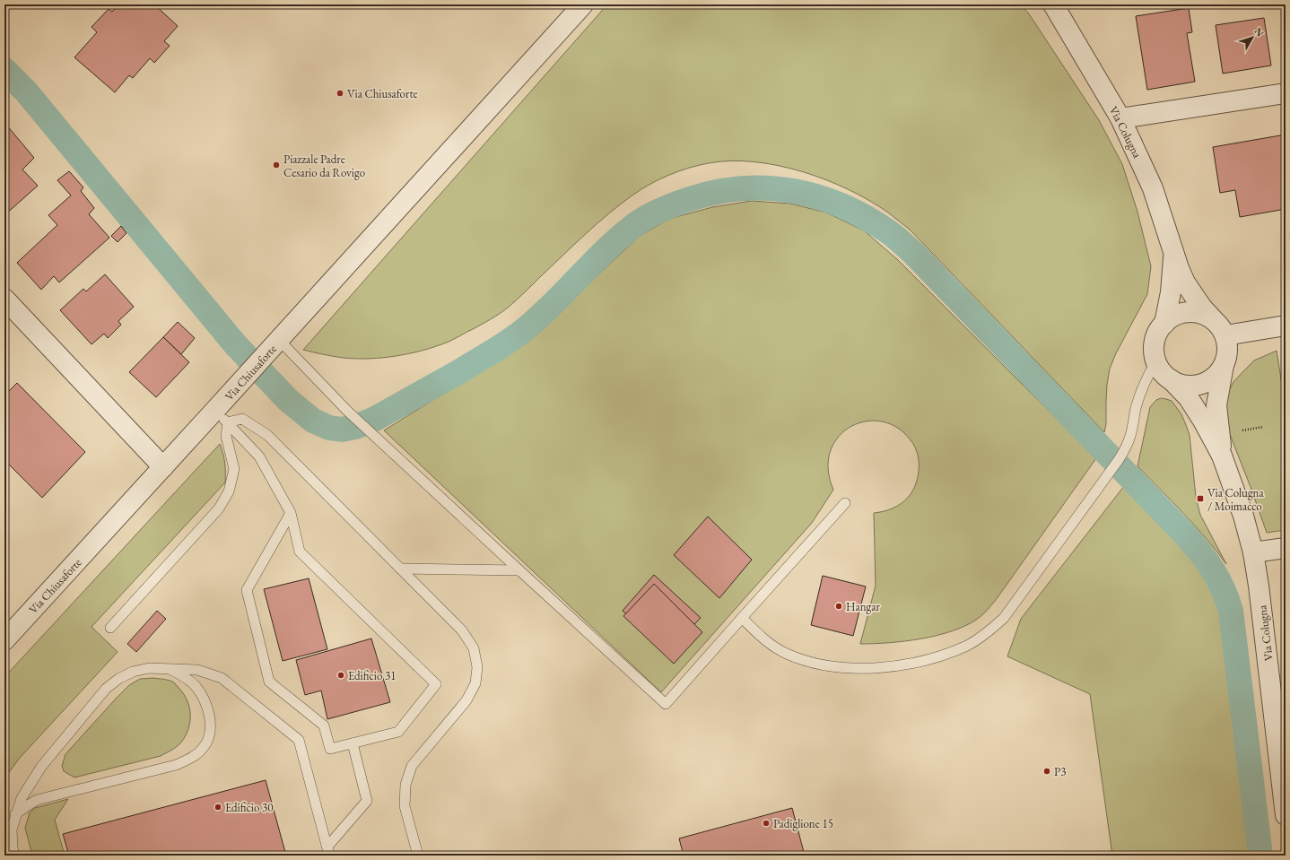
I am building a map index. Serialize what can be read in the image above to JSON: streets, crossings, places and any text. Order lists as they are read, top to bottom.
{
  "streets": {
    "street": ["Via Colugna", "Via Chiusaforte"]
  },
  "places": {
    "other": [
      "Via Chiusaforte",
      "Piazzale Padre Cesario da Rovigo",
      "Hangar",
      "Edificio 31",
      "P3",
      "Edificio 30",
      "Padiglione 15"
    ],
    "transit": ["Via Colugna / Moimacco"]
  },
  "north": "top right"
}
